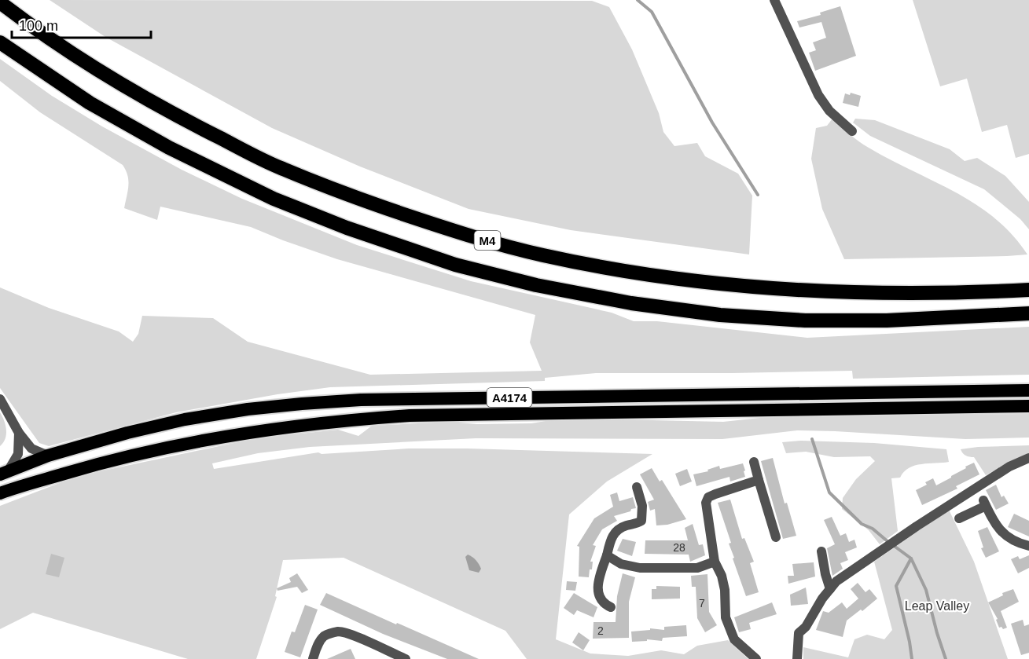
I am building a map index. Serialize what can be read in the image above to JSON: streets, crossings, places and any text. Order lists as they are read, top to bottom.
{
  "streets": {
    "highway": ["M4", "A4174"]
  },
  "parks": ["Leap Valley"],
  "house_numbers": ["28", "7", "2"],
  "scale_bar": "100 m"
}
